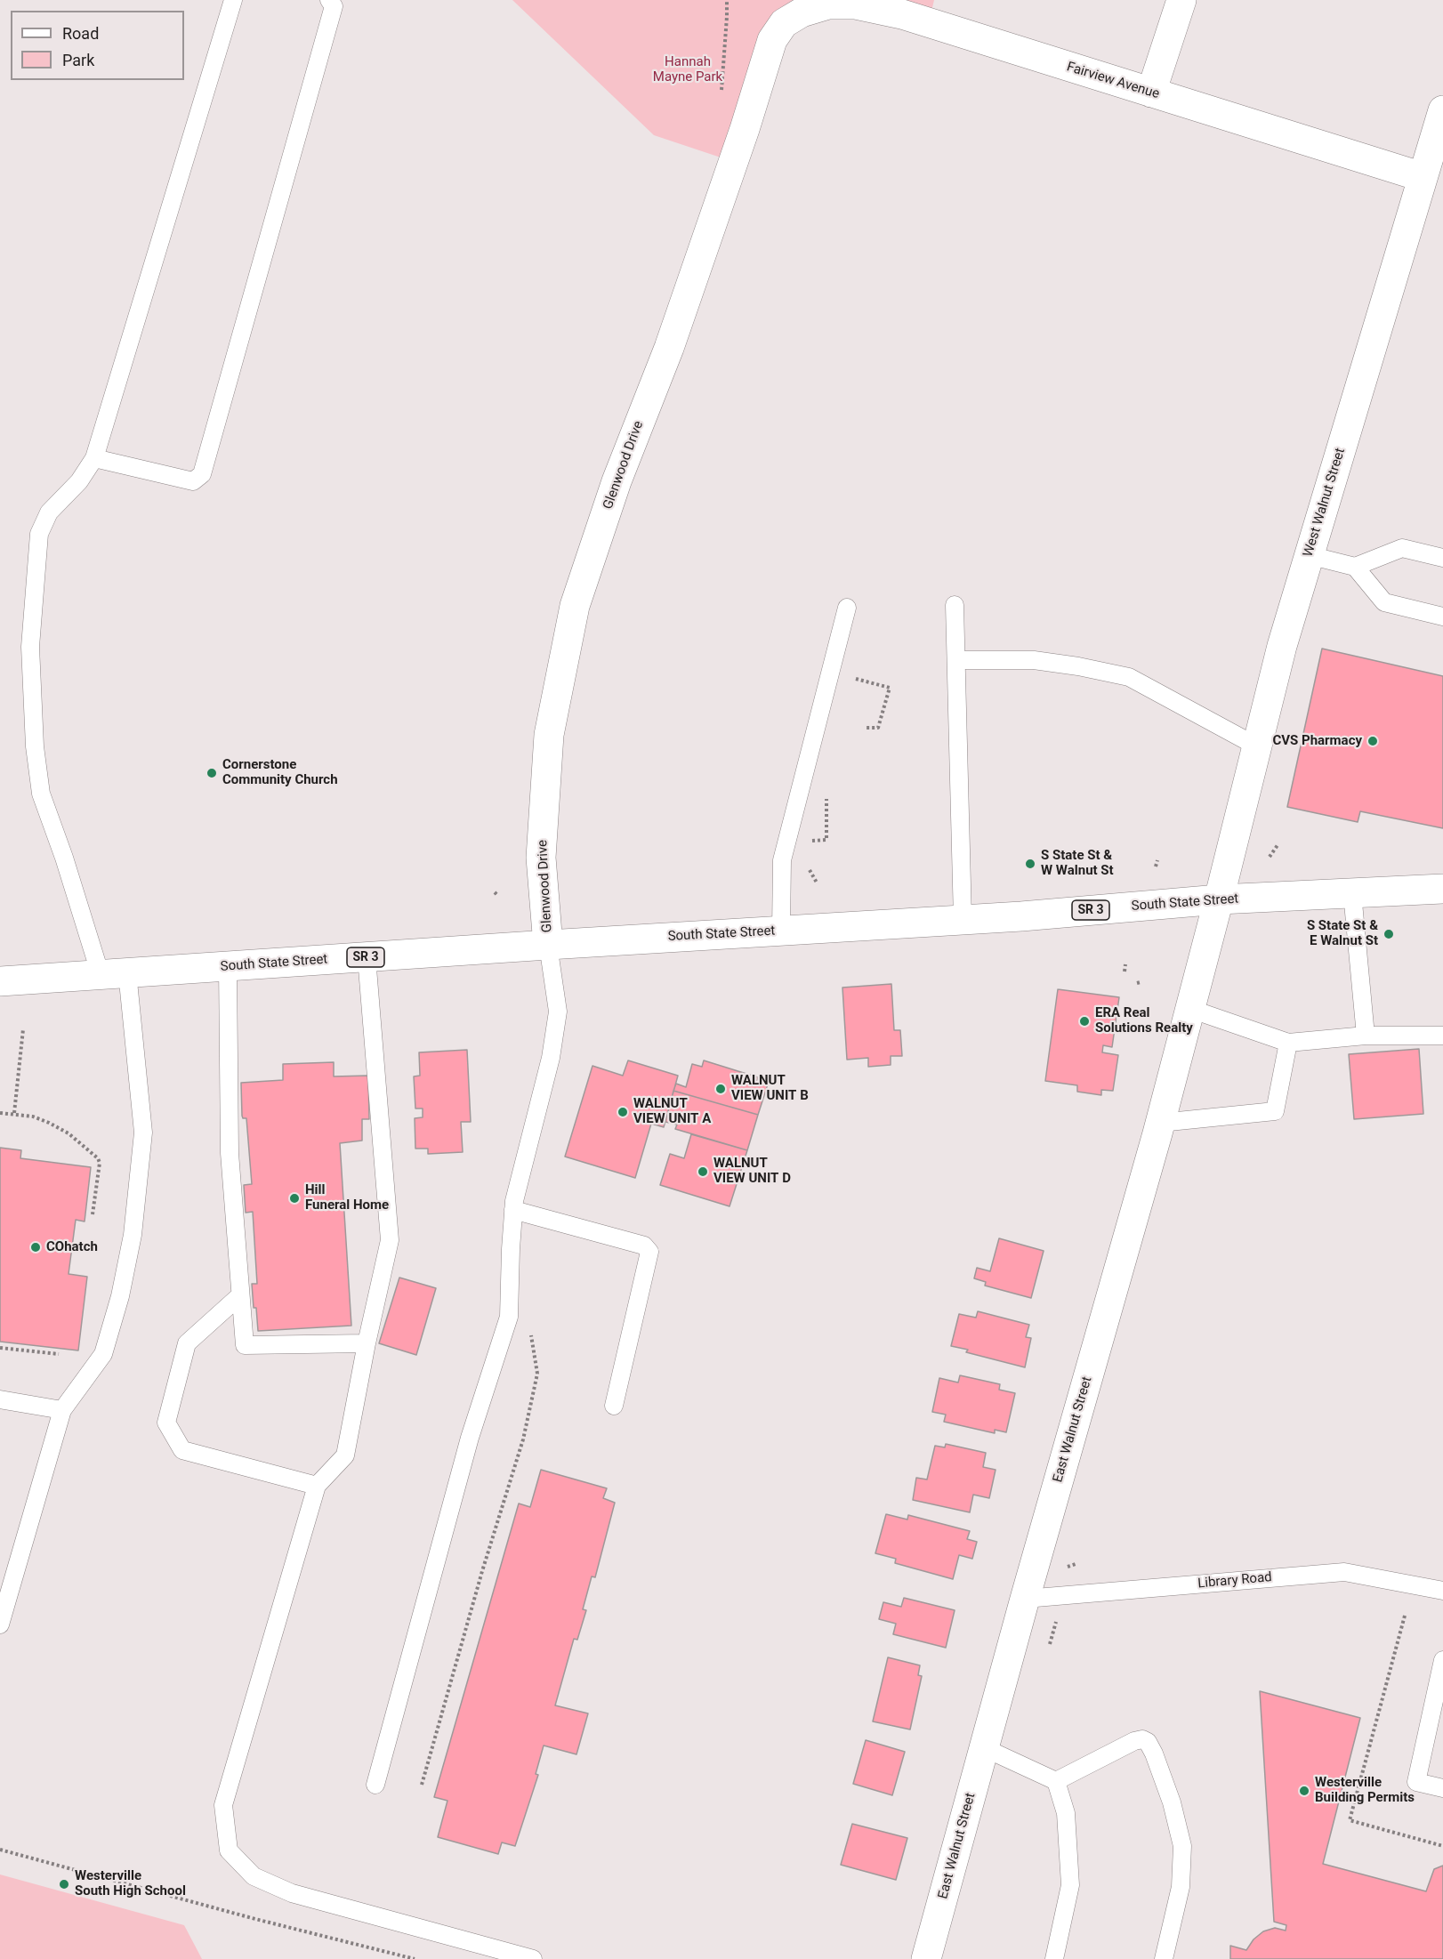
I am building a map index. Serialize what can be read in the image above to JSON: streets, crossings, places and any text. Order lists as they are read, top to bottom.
{
  "streets": {
    "street": [
      "Fairview Avenue",
      "Glenwood Drive",
      "West Walnut Street",
      "South State Street",
      "SR 3",
      "East Walnut Street"
    ],
    "lane": ["Library Road"]
  },
  "crossings": [
    ["Fairview Avenue", "Glenwood Drive"],
    ["Fairview Avenue", "West Walnut Street"],
    ["Glenwood Drive", "South State Street"],
    ["West Walnut Street", "South State Street"],
    ["West Walnut Street", "East Walnut Street"],
    ["South State Street", "East Walnut Street"],
    ["East Walnut Street", "Library Road"]
  ],
  "parks": ["Hannah Mayne Park"],
  "places": [
    "CVS Pharmacy",
    "Cornerstone Community Church",
    "S State St & W Walnut St",
    "S State St & E Walnut St",
    "ERA Real Solutions Realty",
    "WALNUT VIEW UNIT B",
    "WALNUT VIEW UNIT A",
    "WALNUT VIEW UNIT D",
    "Hill Funeral Home",
    "COhatch",
    "Westerville Building Permits",
    "Westerville South High School"
  ],
  "legend": ["Road", "Park"]
}
